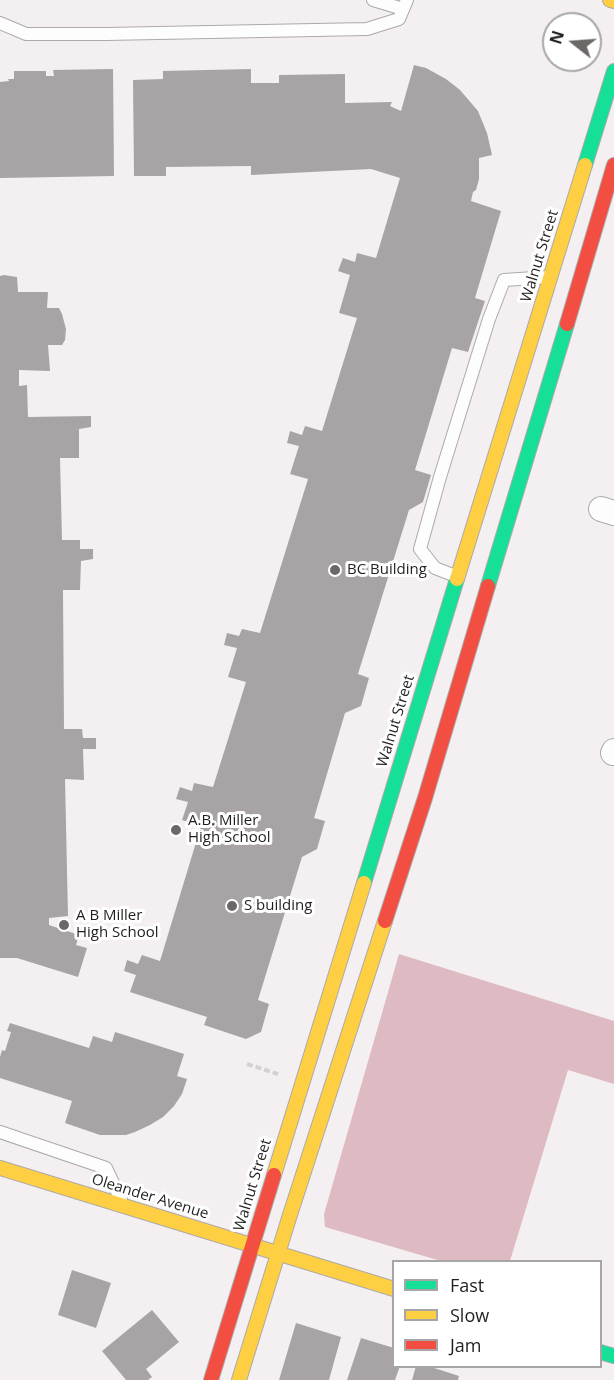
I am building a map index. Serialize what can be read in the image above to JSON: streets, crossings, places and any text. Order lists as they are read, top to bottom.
{
  "streets": {
    "street": ["Walnut Street", "Oleander Avenue"]
  },
  "crossings": [
    ["Walnut Street", "Oleander Avenue"]
  ],
  "places": [
    "BC Building",
    "A.B. Miller High School",
    "S building",
    "A B Miller High School"
  ],
  "legend": ["Fast", "Slow", "Jam"],
  "north": "left"
}
